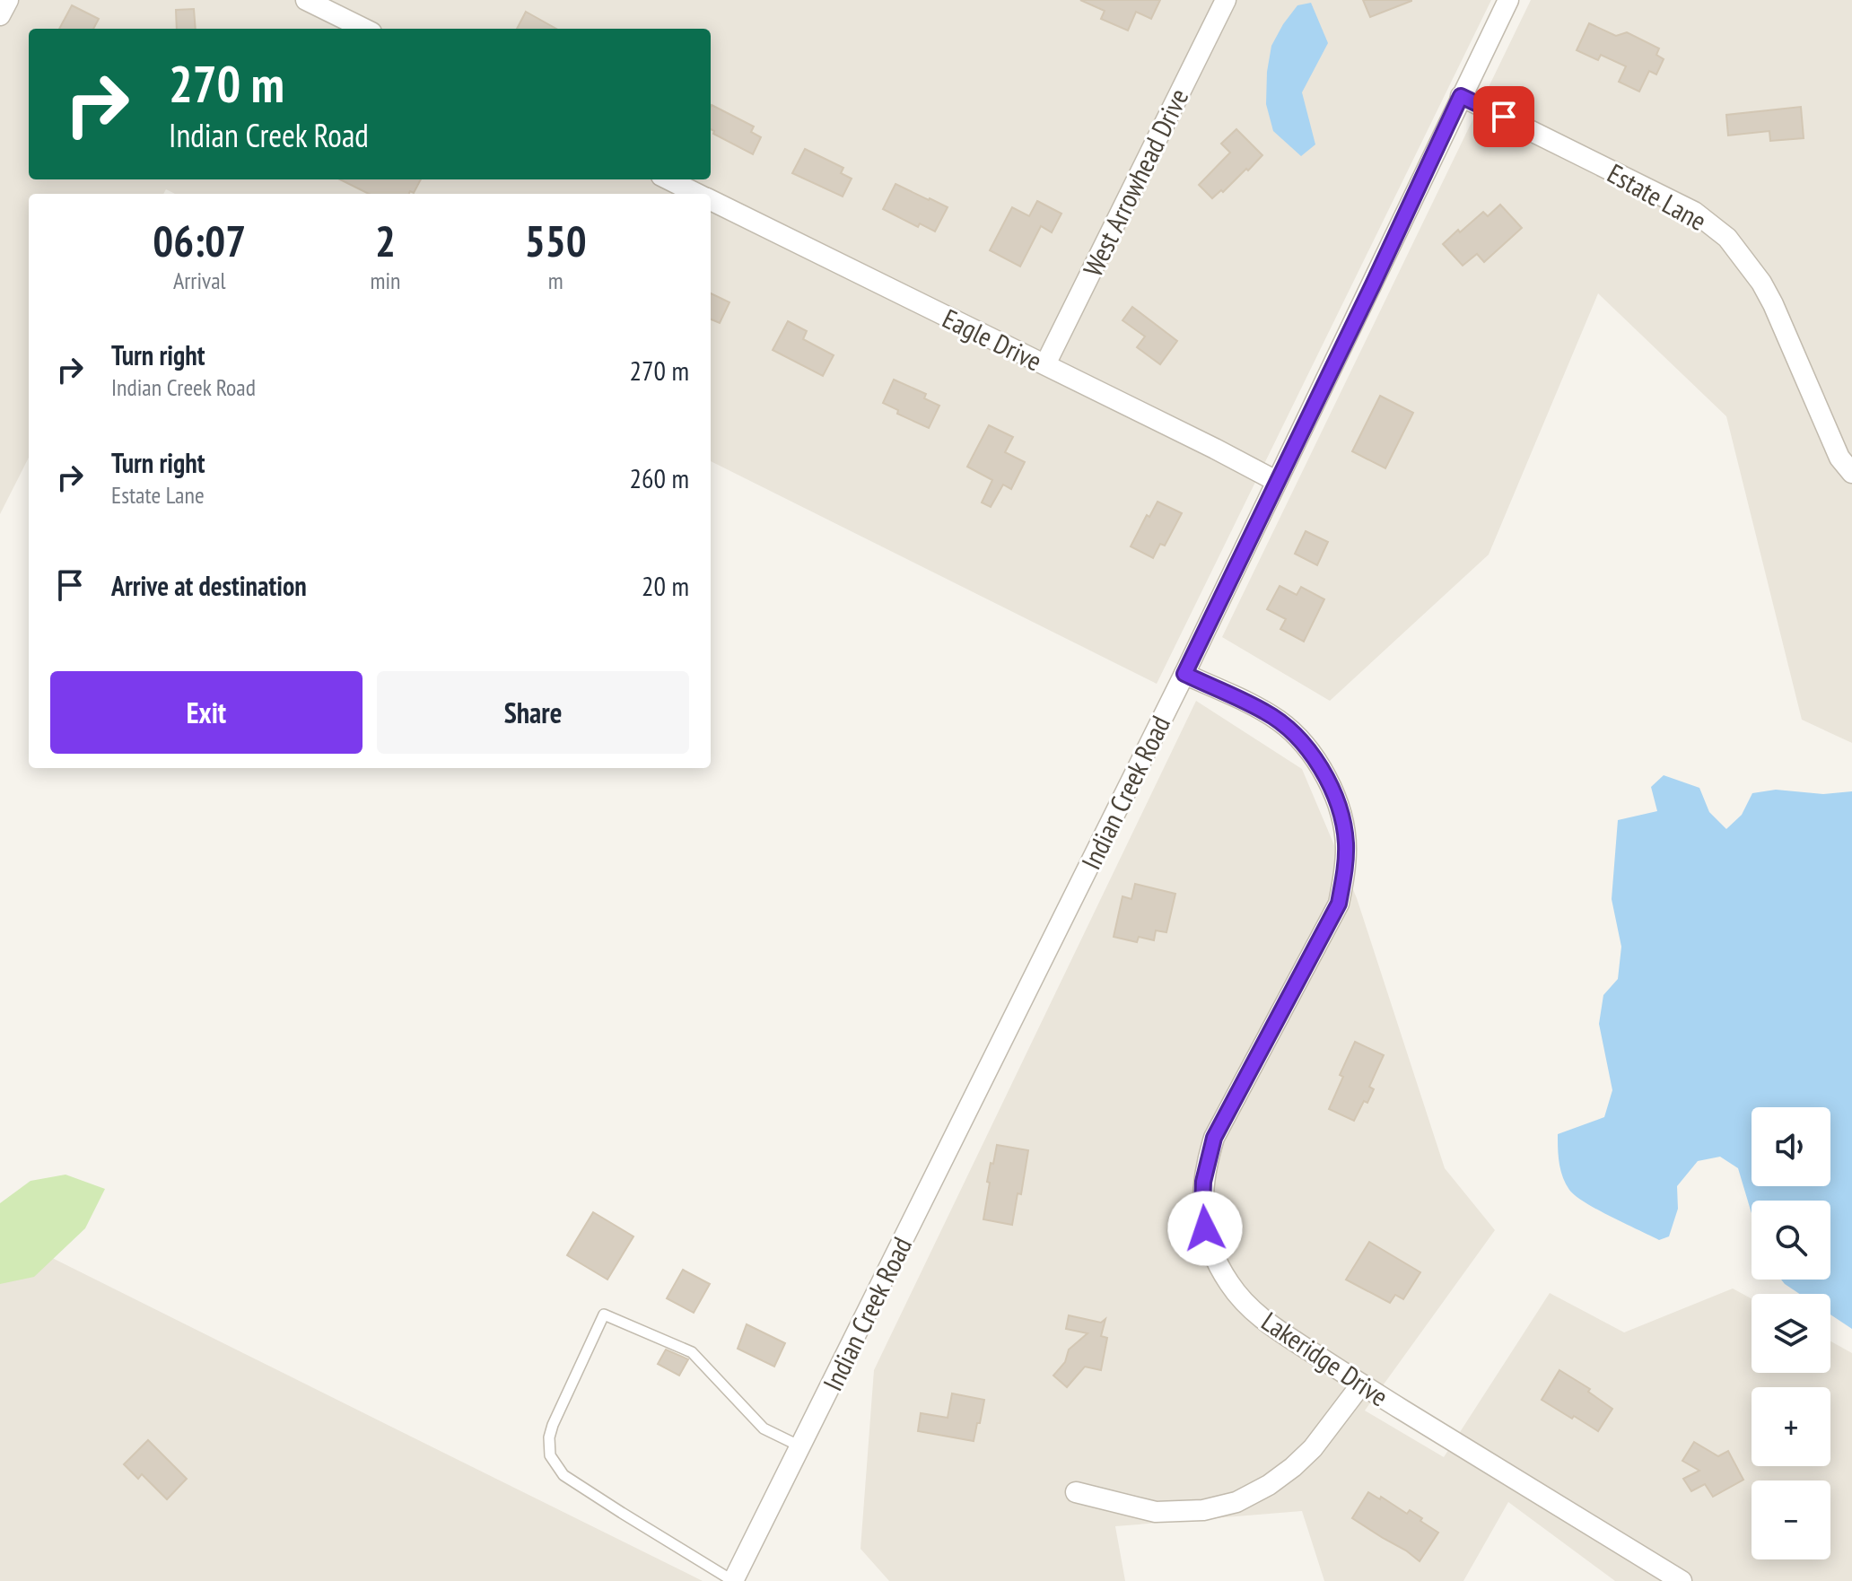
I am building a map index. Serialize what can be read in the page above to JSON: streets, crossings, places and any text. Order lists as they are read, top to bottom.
{
  "streets": {
    "street": [
      "West Arrowhead Drive",
      "Estate Lane",
      "Eagle Drive",
      "Indian Creek Road",
      "Lakeridge Drive"
    ]
  },
  "crossings": [
    ["West Arrowhead Drive", "Eagle Drive"],
    ["Estate Lane", "Indian Creek Road"],
    ["Eagle Drive", "Indian Creek Road"],
    ["Indian Creek Road", "Lakeridge Drive"]
  ],
  "page": {
    "turn": ["270 m", "Indian Creek Road"],
    "eta": [
      "06:07",
      "Arrival",
      "2",
      "min",
      "550",
      "m"
    ],
    "list": [
      {
        "name": "Turn right",
        "note": "Indian Creek Road",
        "value": "270 m"
      },
      {
        "name": "Turn right",
        "note": "Estate Lane",
        "value": "260 m"
      },
      {
        "name": "Arrive at destination",
        "value": "20 m"
      }
    ],
    "buttons": ["Exit", "Share"],
    "map_buttons": ["+", "−"]
  }
}
